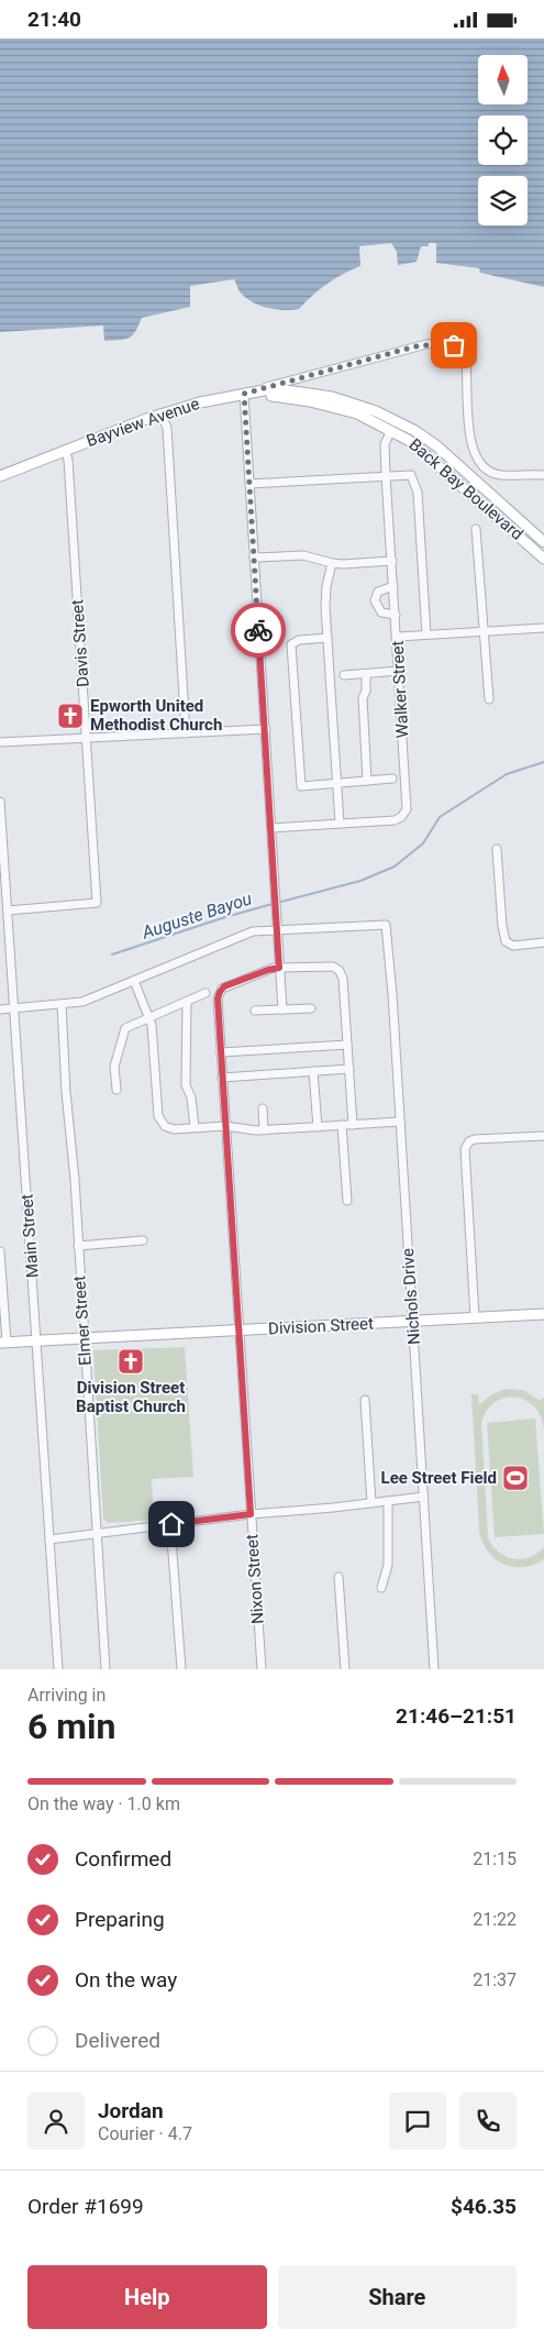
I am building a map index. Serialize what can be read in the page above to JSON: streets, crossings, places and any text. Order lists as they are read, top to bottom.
{
  "streets": {
    "main road": ["Bayview Avenue", "Back Bay Boulevard", "Division Street"],
    "street": [
      "Davis Street",
      "Walker Street",
      "Main Street",
      "Nichols Drive",
      "Elmer Street",
      "Nixon Street"
    ]
  },
  "crossings": [
    ["Bayview Avenue", "Back Bay Boulevard"],
    ["Bayview Avenue", "Davis Street"],
    ["Back Bay Boulevard", "Walker Street"],
    ["Davis Street", "Main Street"],
    ["Main Street", "Division Street"],
    ["Nichols Drive", "Division Street"],
    ["Elmer Street", "Division Street"],
    ["Division Street", "Nixon Street"]
  ],
  "water": ["Auguste Bayou"],
  "places": {
    "church": ["Epworth United Methodist Church", "Division Street Baptist Church"],
    "sports": ["Lee Street Field"]
  },
  "north": "top",
  "page": {
    "status": "21:40",
    "heading": ["6 min", "Arriving in", "21:46–21:51"],
    "panel": [
      "Jordan",
      "Courier · 4.7",
      "Order #1699",
      "$46.35"
    ],
    "bar": "On the way · 1.0 km",
    "list": [
      ["Confirmed", "21:15"],
      ["Preparing", "21:22"],
      ["On the way", "21:37"],
      "Delivered"
    ],
    "buttons": ["Help", "Share"]
  }
}
